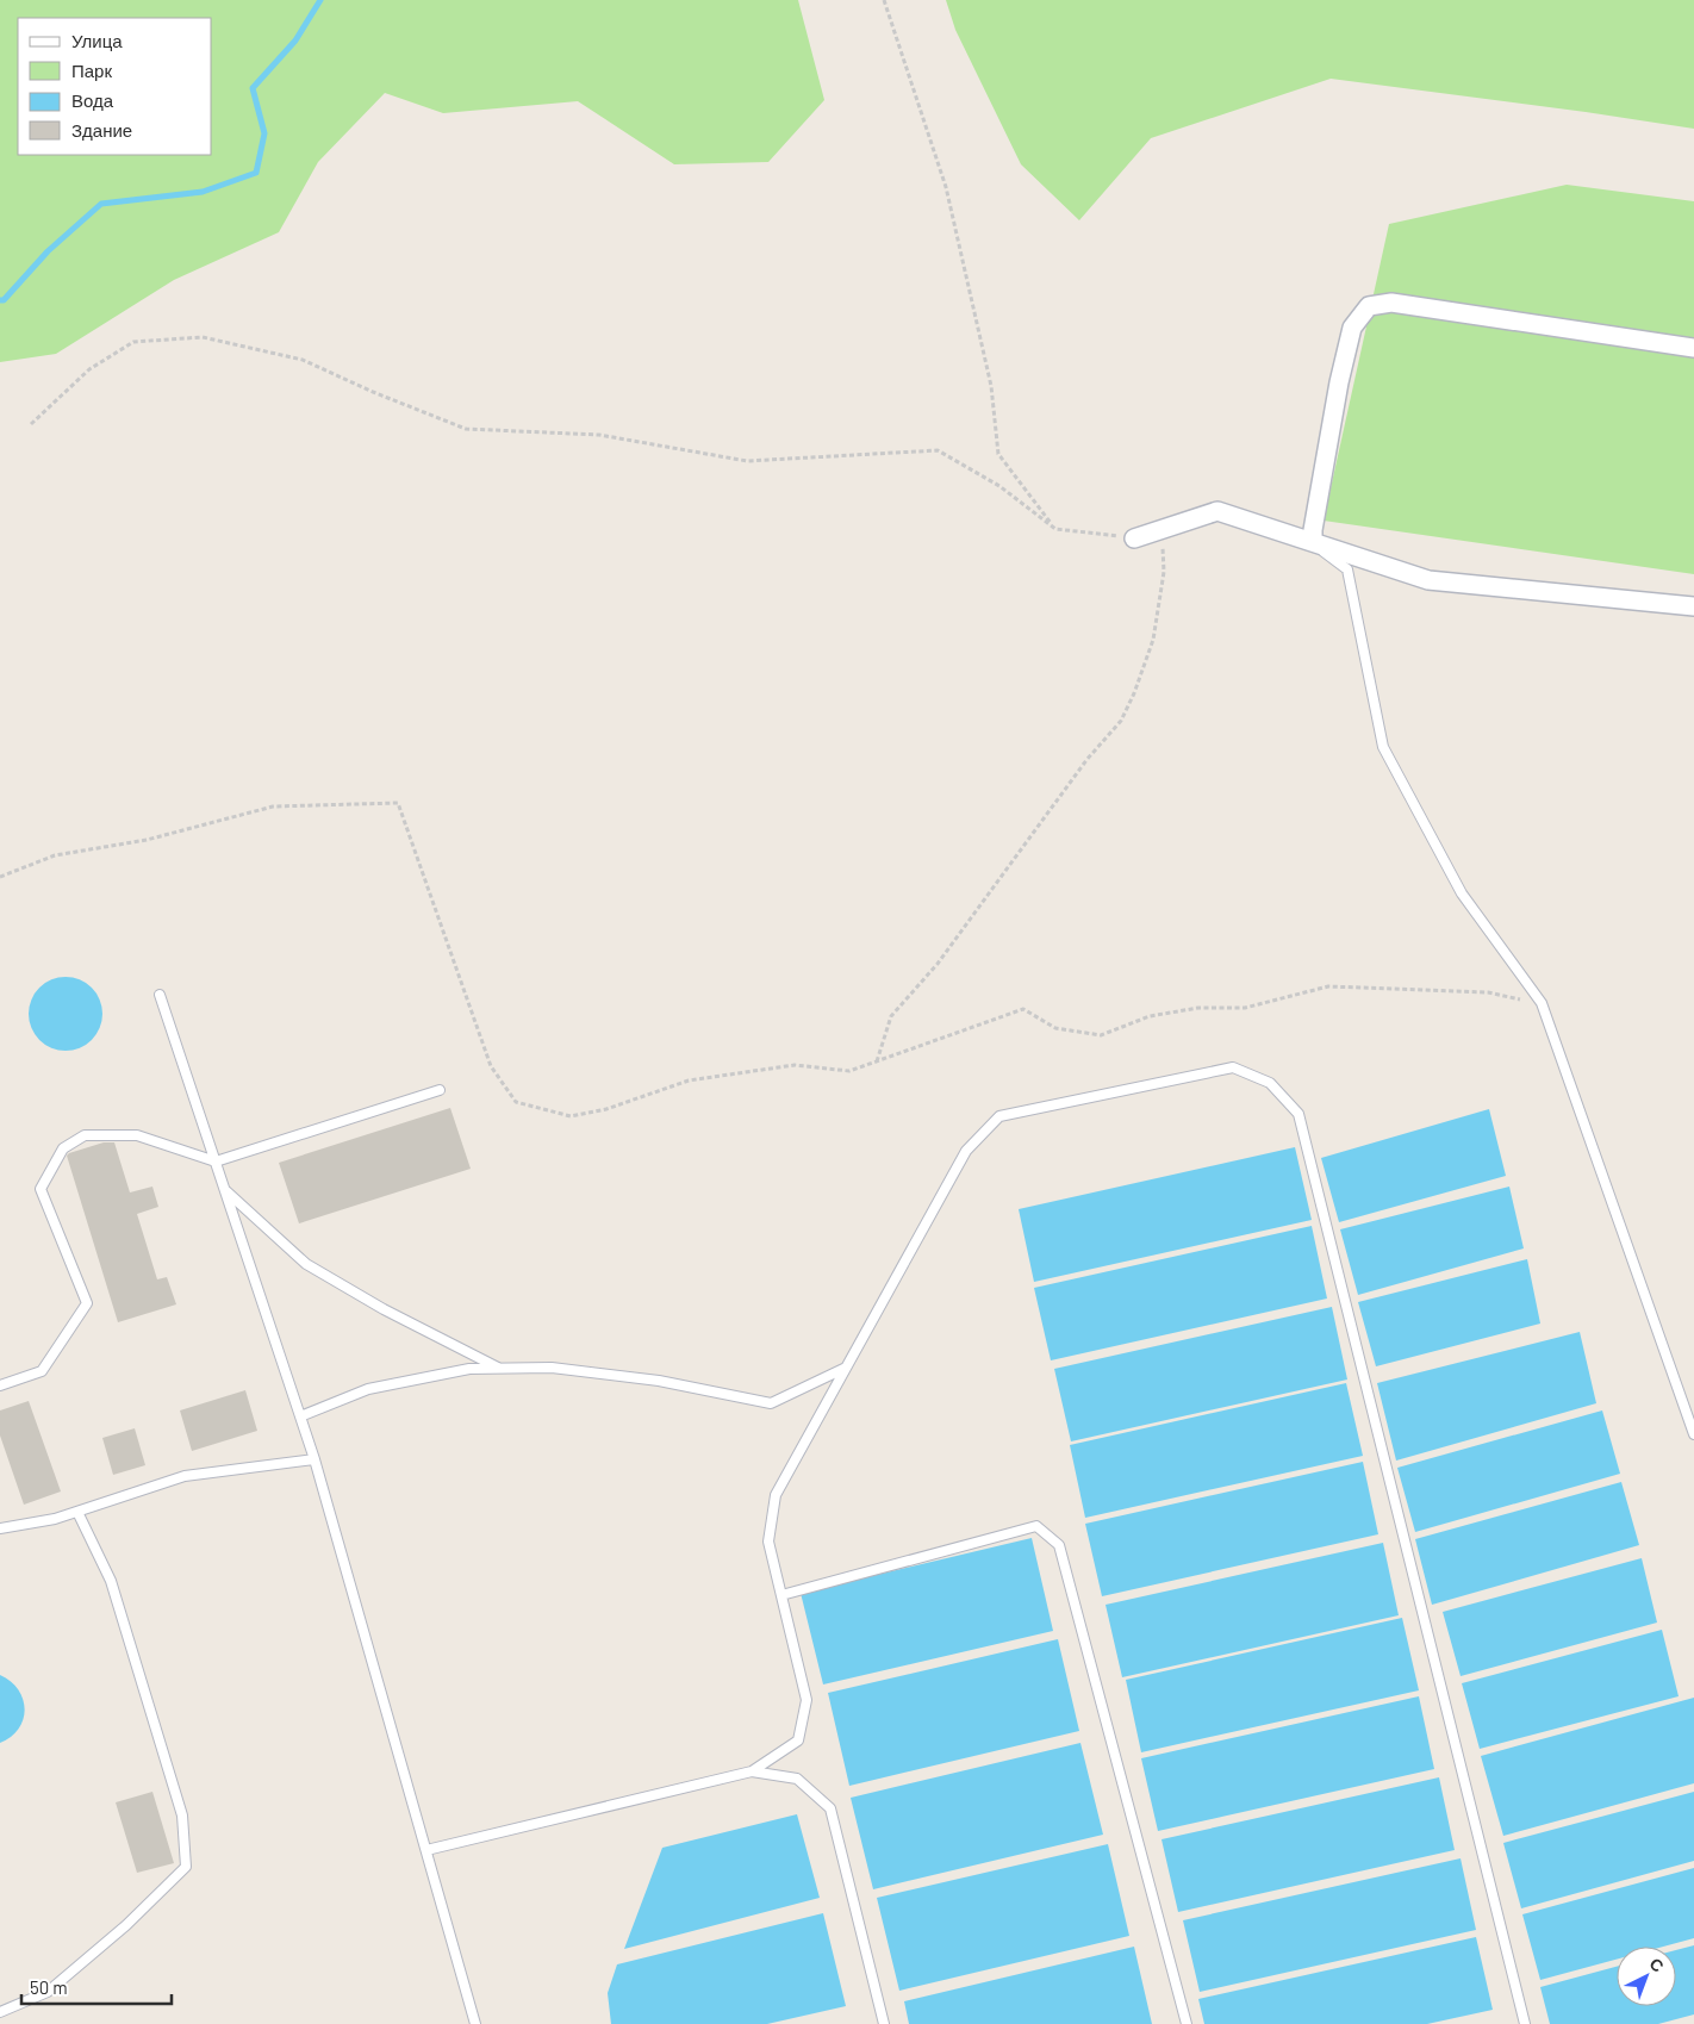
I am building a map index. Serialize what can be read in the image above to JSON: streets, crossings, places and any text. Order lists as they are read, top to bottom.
{
  "legend": [
    "Улица",
    "Парк",
    "Вода",
    "Здание"
  ],
  "scale_bar": "50 m",
  "north": "top right"
}
